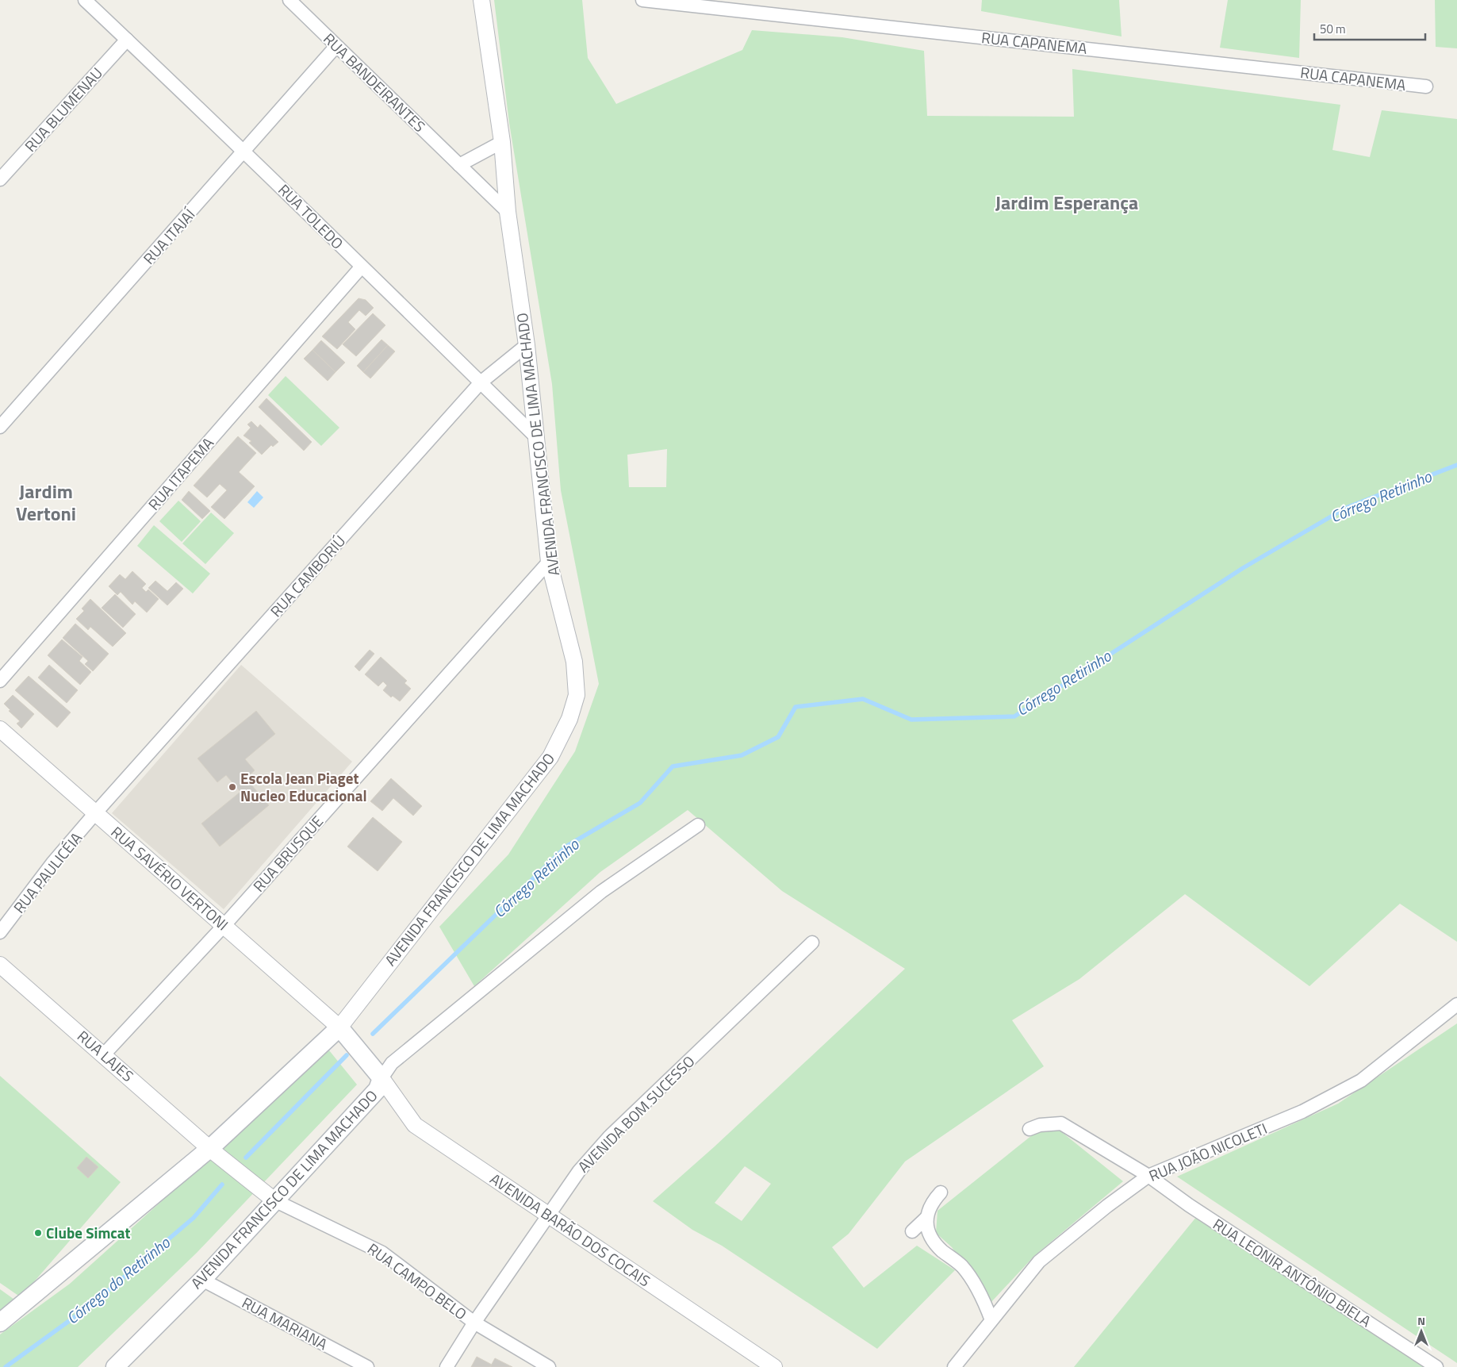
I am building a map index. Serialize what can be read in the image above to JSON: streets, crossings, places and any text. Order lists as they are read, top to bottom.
{
  "streets": {
    "main road": ["AVENIDA FRANCISCO DE LIMA MACHADO"],
    "street": [
      "RUA CAPANEMA",
      "RUA BANDEIRANTES",
      "RUA BLUMENAU",
      "RUA TOLEDO",
      "RUA ITAJAÍ",
      "RUA ITAPEMA",
      "RUA CAMBORIÚ",
      "RUA BRUSQUE",
      "RUA PAULICÉIA",
      "RUA SAVÉRIO VERTONI",
      "RUA LAJES",
      "AVENIDA BOM SUCESSO",
      "RUA JOÃO NICOLETI",
      "AVENIDA BARÃO DOS COCAIS",
      "RUA LEONIR ANTÔNIO BIELA",
      "RUA CAMPO BELO",
      "RUA MARIANA"
    ]
  },
  "crossings": [
    ["RUA BANDEIRANTES", "RUA ITAJAÍ"],
    ["RUA BANDEIRANTES", "AVENIDA FRANCISCO DE LIMA MACHADO"],
    ["RUA BLUMENAU", "RUA TOLEDO"],
    ["RUA TOLEDO", "RUA ITAJAÍ"],
    ["RUA TOLEDO", "AVENIDA FRANCISCO DE LIMA MACHADO"],
    ["RUA TOLEDO", "RUA ITAPEMA"],
    ["RUA TOLEDO", "RUA CAMBORIÚ"],
    ["AVENIDA FRANCISCO DE LIMA MACHADO", "RUA CAMBORIÚ"],
    ["AVENIDA FRANCISCO DE LIMA MACHADO", "RUA BRUSQUE"],
    ["AVENIDA FRANCISCO DE LIMA MACHADO", "RUA SAVÉRIO VERTONI"],
    ["AVENIDA FRANCISCO DE LIMA MACHADO", "RUA LAJES"],
    ["AVENIDA FRANCISCO DE LIMA MACHADO", "AVENIDA BARÃO DOS COCAIS"],
    ["AVENIDA FRANCISCO DE LIMA MACHADO", "RUA CAMPO BELO"],
    ["AVENIDA FRANCISCO DE LIMA MACHADO", "RUA MARIANA"],
    ["RUA CAMBORIÚ", "RUA PAULICÉIA"],
    ["RUA CAMBORIÚ", "RUA SAVÉRIO VERTONI"],
    ["RUA BRUSQUE", "RUA SAVÉRIO VERTONI"],
    ["RUA BRUSQUE", "RUA LAJES"],
    ["RUA PAULICÉIA", "RUA SAVÉRIO VERTONI"],
    ["RUA LAJES", "RUA CAMPO BELO"],
    ["AVENIDA BOM SUCESSO", "AVENIDA BARÃO DOS COCAIS"],
    ["AVENIDA BOM SUCESSO", "RUA CAMPO BELO"],
    ["RUA JOÃO NICOLETI", "RUA LEONIR ANTÔNIO BIELA"]
  ],
  "districts": ["Jardim Esperança", "Jardim Vertoni"],
  "water": ["Córrego Retirinho", "Córrego do Retirinho"],
  "places": ["Escola Jean Piaget Nucleo Educacional", "Clube Simcat"],
  "scale_bar": "50 m",
  "north": "top"
}
